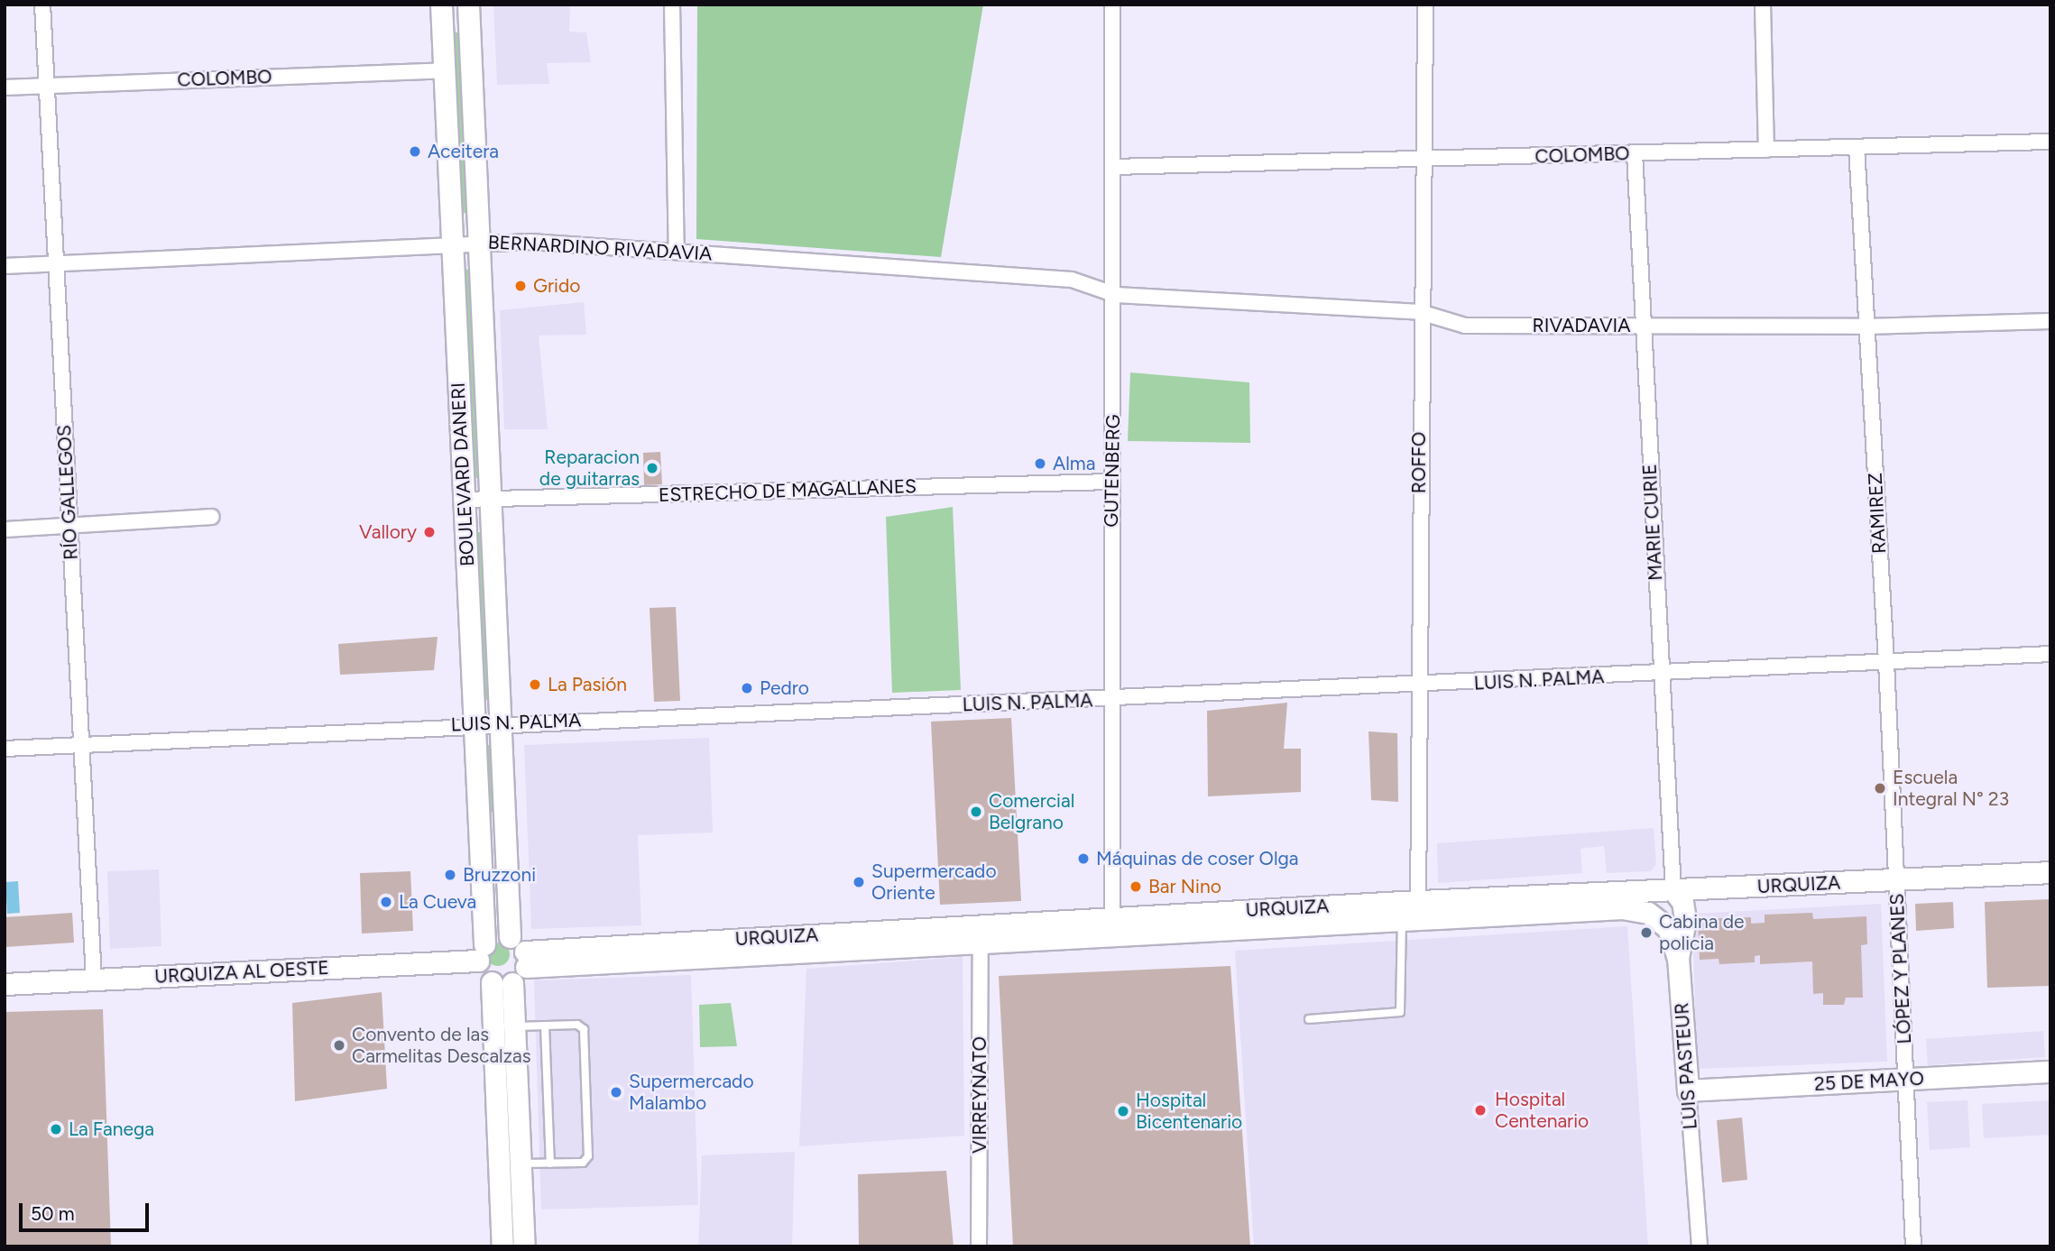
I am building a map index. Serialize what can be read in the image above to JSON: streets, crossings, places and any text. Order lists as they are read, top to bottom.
{
  "streets": {
    "main road": [
      "BOULEVARD DANERI",
      "URQUIZA",
      "URQUIZA AL OESTE",
      "LUIS PASTEUR",
      "25 DE MAYO"
    ],
    "street": [
      "COLOMBO",
      "BERNARDINO RIVADAVIA",
      "RIVADAVIA",
      "ROFFO",
      "GUTENBERG",
      "ESTRECHO DE MAGALLANES",
      "RÍO GALLEGOS",
      "RAMIREZ",
      "MARIE CURIE",
      "LUIS N. PALMA",
      "LÓPEZ Y PLANES",
      "VIRREYNATO"
    ]
  },
  "crossings": [
    ["COLOMBO", "ROFFO"],
    ["COLOMBO", "GUTENBERG"],
    ["COLOMBO", "BOULEVARD DANERI"],
    ["COLOMBO", "RÍO GALLEGOS"],
    ["COLOMBO", "RAMIREZ"],
    ["COLOMBO", "MARIE CURIE"],
    ["BERNARDINO RIVADAVIA", "RIVADAVIA"],
    ["BERNARDINO RIVADAVIA", "GUTENBERG"],
    ["BERNARDINO RIVADAVIA", "BOULEVARD DANERI"],
    ["BERNARDINO RIVADAVIA", "RÍO GALLEGOS"],
    ["RIVADAVIA", "ROFFO"],
    ["RIVADAVIA", "GUTENBERG"],
    ["RIVADAVIA", "RAMIREZ"],
    ["RIVADAVIA", "MARIE CURIE"],
    ["ROFFO", "LUIS N. PALMA"],
    ["ROFFO", "URQUIZA"],
    ["GUTENBERG", "ESTRECHO DE MAGALLANES"],
    ["GUTENBERG", "LUIS N. PALMA"],
    ["GUTENBERG", "URQUIZA"],
    ["BOULEVARD DANERI", "ESTRECHO DE MAGALLANES"],
    ["BOULEVARD DANERI", "LUIS N. PALMA"],
    ["BOULEVARD DANERI", "URQUIZA"],
    ["BOULEVARD DANERI", "URQUIZA AL OESTE"],
    ["RÍO GALLEGOS", "LUIS N. PALMA"],
    ["RÍO GALLEGOS", "URQUIZA AL OESTE"],
    ["RAMIREZ", "LUIS N. PALMA"],
    ["RAMIREZ", "URQUIZA"],
    ["RAMIREZ", "LÓPEZ Y PLANES"],
    ["MARIE CURIE", "LUIS N. PALMA"],
    ["MARIE CURIE", "URQUIZA"],
    ["MARIE CURIE", "LUIS PASTEUR"],
    ["URQUIZA", "LÓPEZ Y PLANES"],
    ["URQUIZA", "URQUIZA AL OESTE"],
    ["URQUIZA", "LUIS PASTEUR"],
    ["URQUIZA", "VIRREYNATO"],
    ["LÓPEZ Y PLANES", "25 DE MAYO"],
    ["LUIS PASTEUR", "25 DE MAYO"]
  ],
  "places": [
    "Aceitera",
    "Grido",
    "Alma",
    "Reparacion de guitarras",
    "Vallory",
    "La Pasión",
    "Pedro",
    "Escuela Integral N° 23",
    "Comercial Belgrano",
    "Máquinas de coser Olga",
    "Bruzzoni",
    "Supermercado Oriente",
    "Bar Nino",
    "La Cueva",
    "Cabina de policia",
    "Convento de las Carmelitas Descalzas",
    "Supermercado Malambo",
    "Hospital Centenario",
    "Hospital Bicentenario",
    "La Fanega"
  ],
  "scale_bar": "50 m"
}
